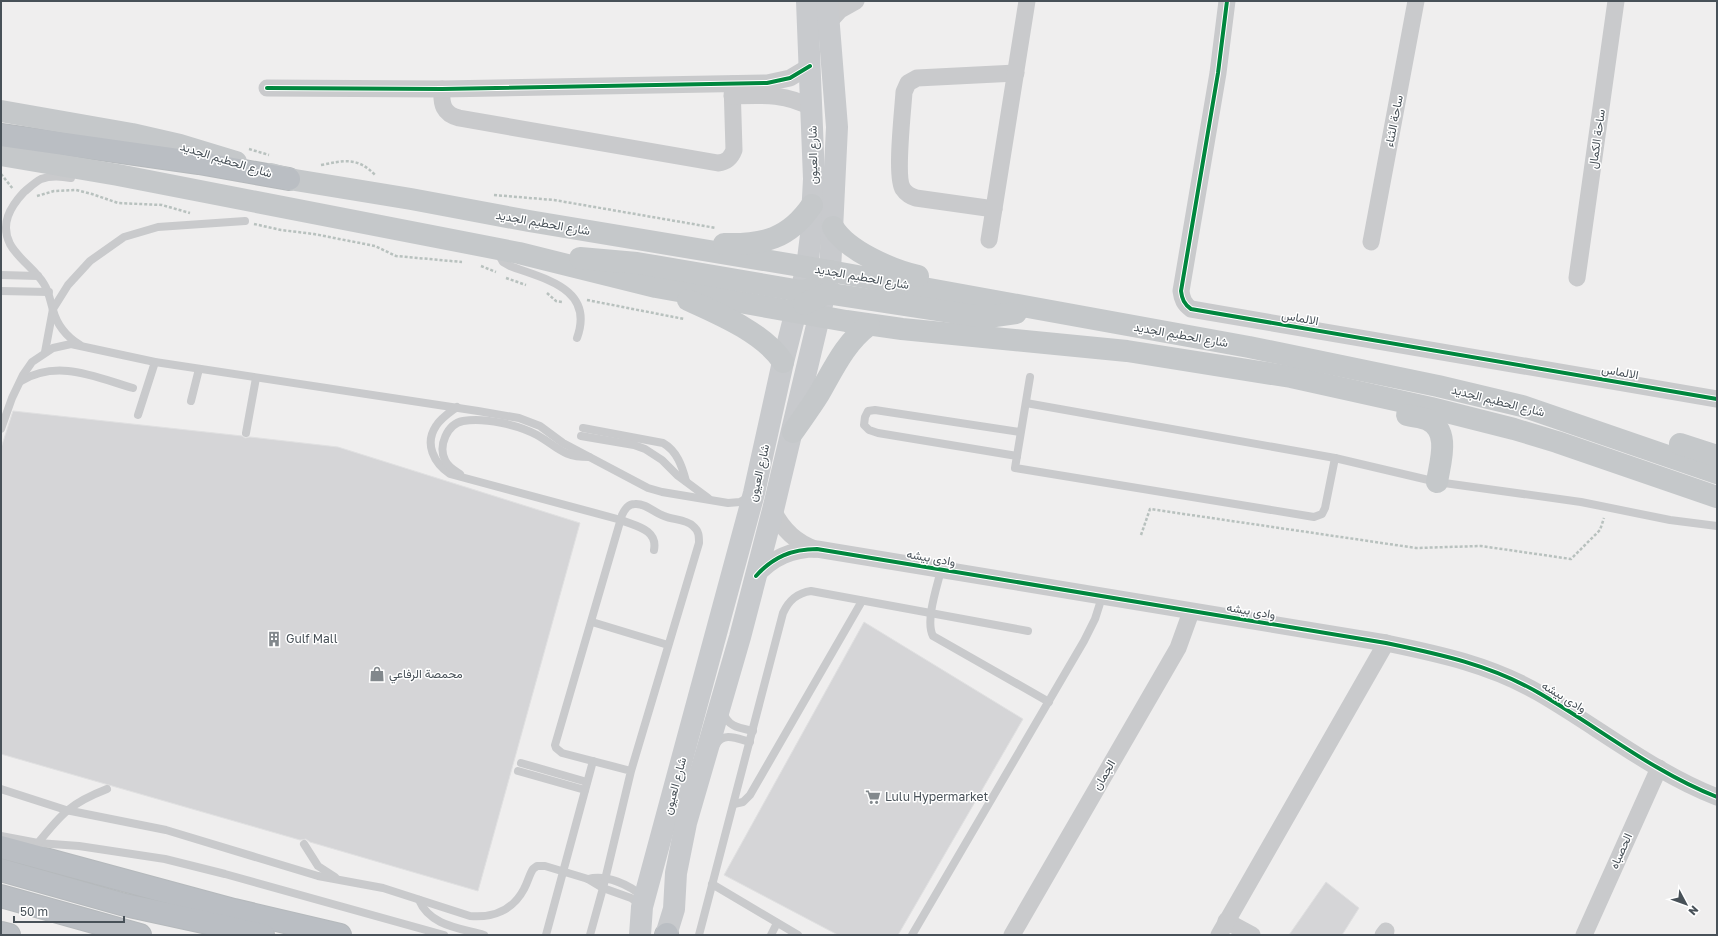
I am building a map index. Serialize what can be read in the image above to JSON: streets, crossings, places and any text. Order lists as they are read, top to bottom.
{
  "streets": {
    "main road": ["شارع العيون", "شارع الحطيم الجديد"],
    "street": [
      "ساحة الثناء",
      "ساحة الكمال",
      "الالماس",
      "وادى بيشه",
      "الجمان",
      "الحصباه"
    ]
  },
  "crossings": [
    ["شارع العيون", "شارع الحطيم الجديد"],
    ["شارع العيون", "وادى بيشه"],
    ["وادى بيشه", "الجمان"],
    ["وادى بيشه", "الحصباه"]
  ],
  "places": {
    "building": ["Gulf Mall"],
    "shop": ["محمصة الرفاعي"],
    "supermarket": ["Lulu Hypermarket"]
  },
  "scale_bar": "50 m",
  "north": "bottom right"
}
